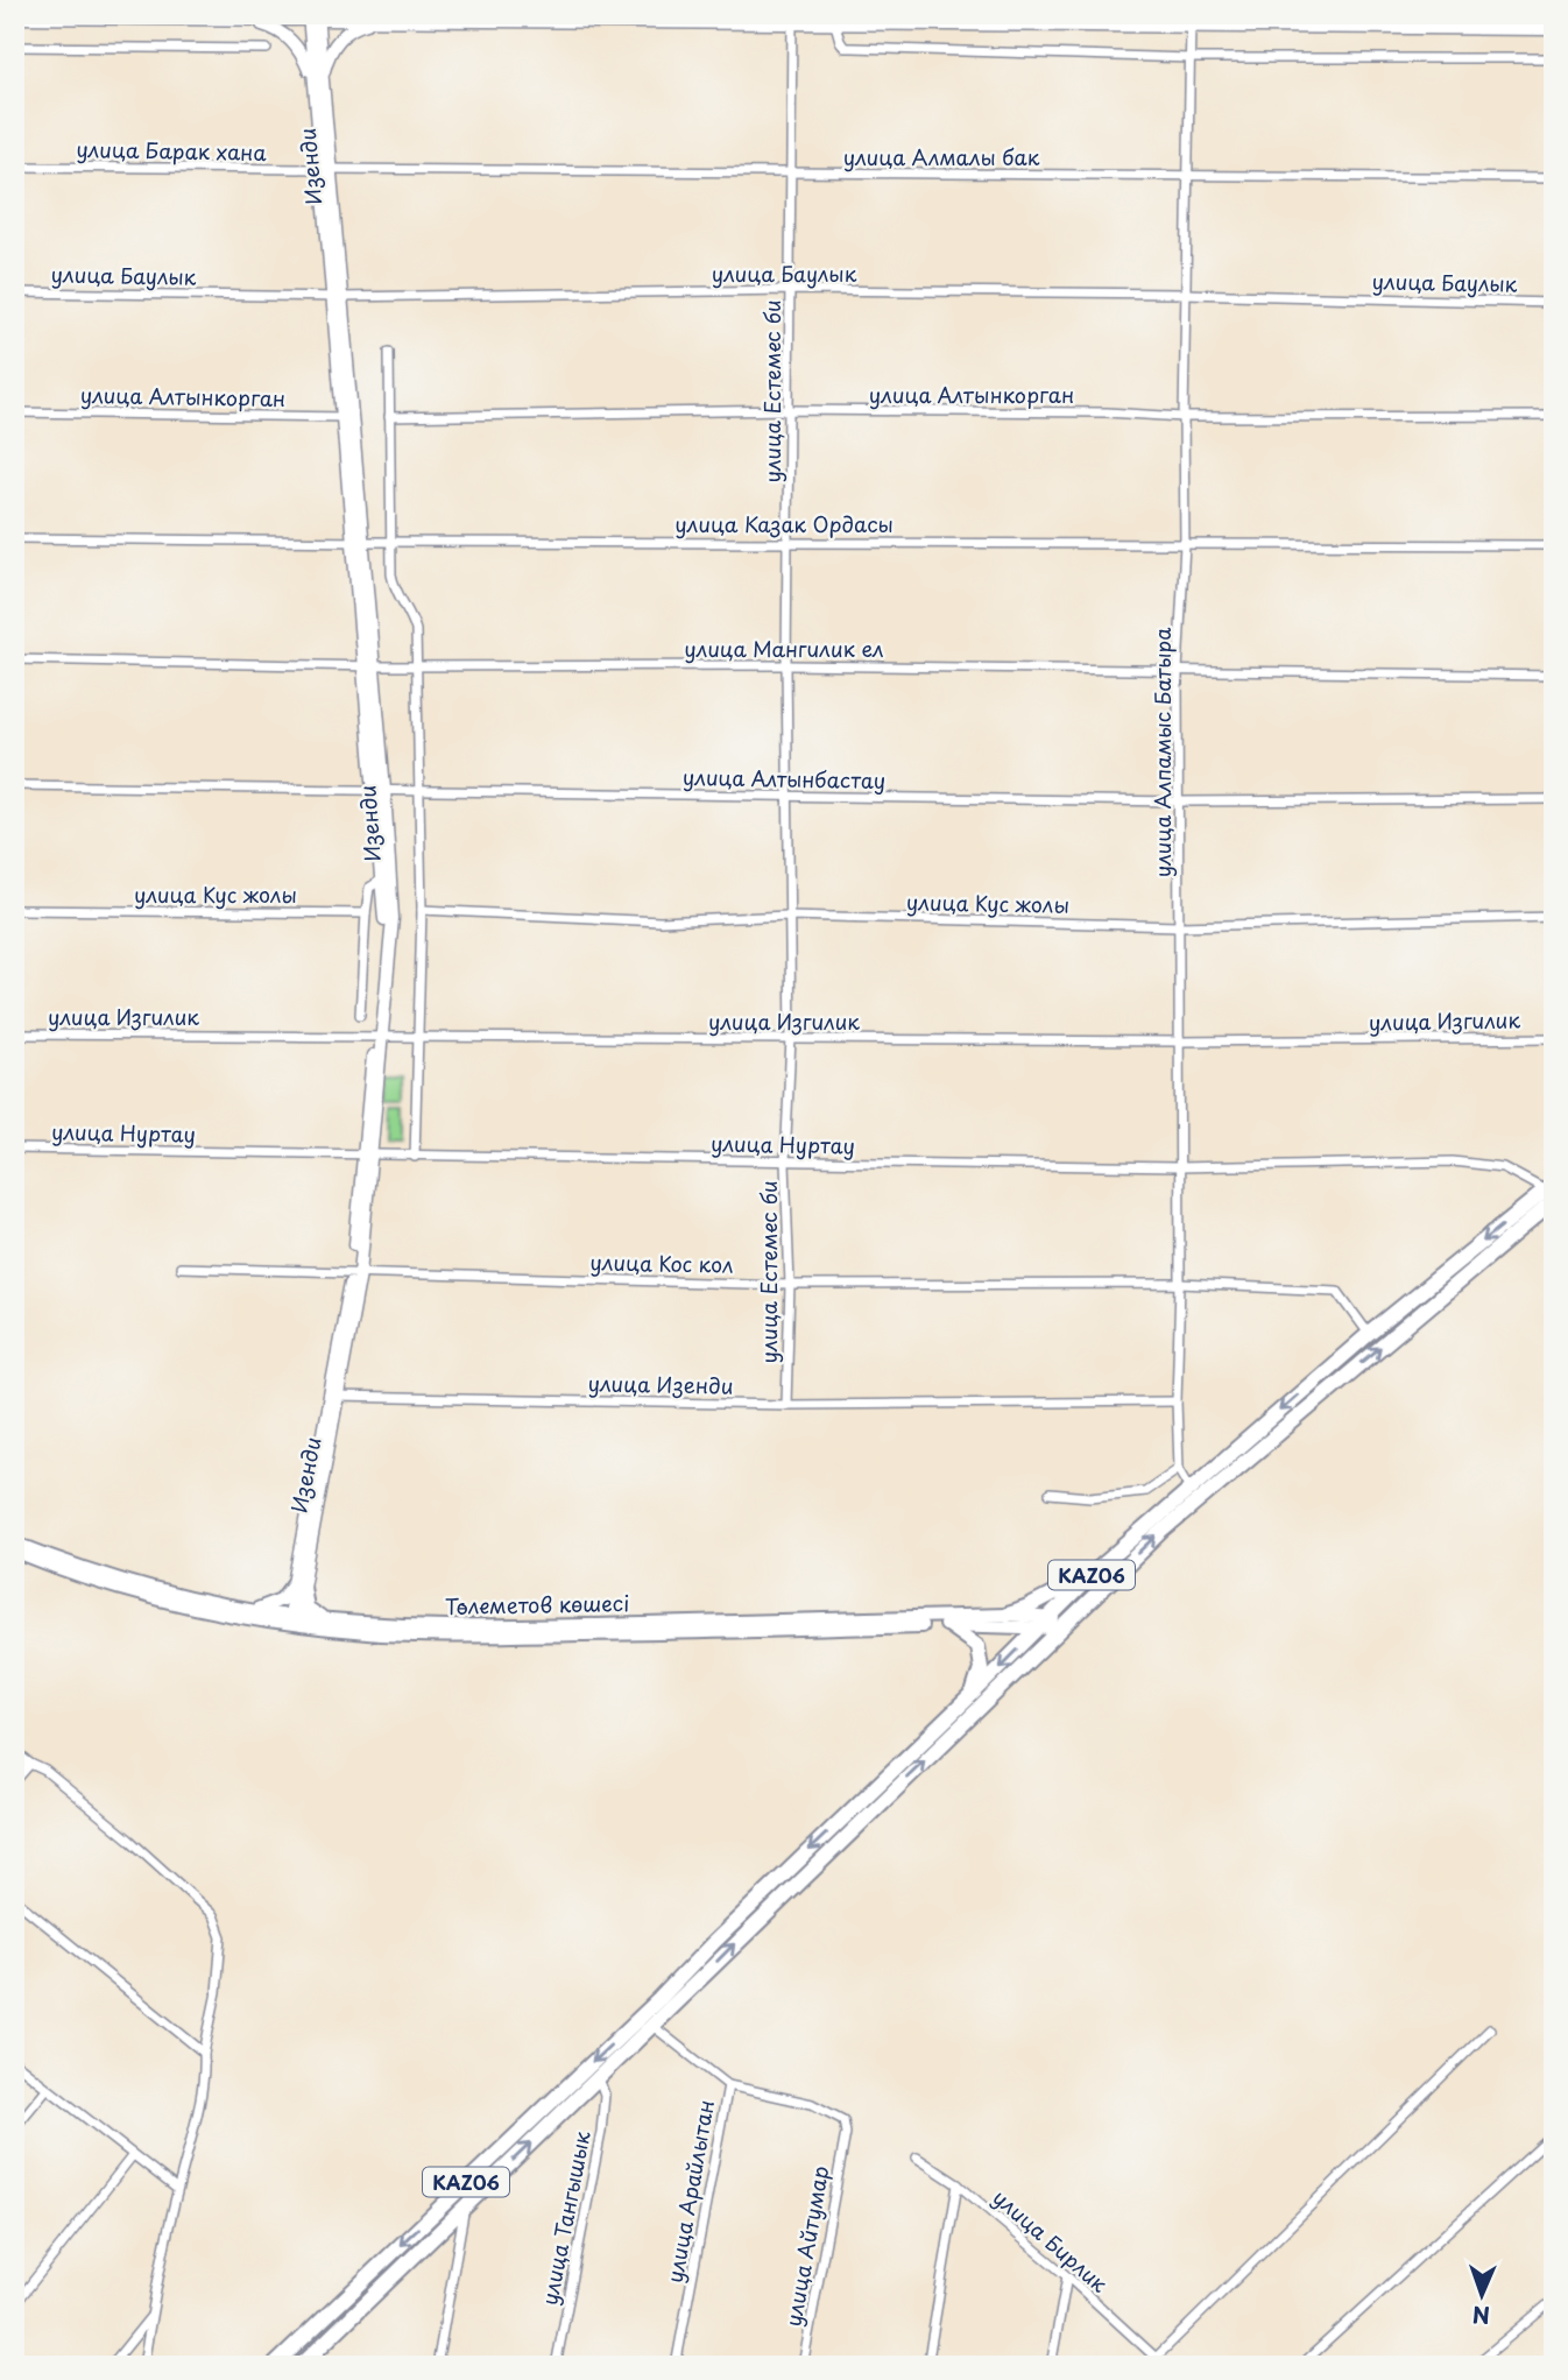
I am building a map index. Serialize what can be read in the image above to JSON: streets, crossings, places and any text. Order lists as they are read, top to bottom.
{
  "streets": {
    "highway": ["KАZ06"],
    "main road": ["Төлеметов көшесі"],
    "street": [
      "улица Барак хана",
      "улица Алмалы бак",
      "Изенди",
      "улица Баулык",
      "улица Естемес би",
      "улица Алтынкорган",
      "улица Казак Ордасы",
      "улица Мангилик ел",
      "улица Алпамыс Батыра",
      "улица Алтынбастау",
      "улица Кус жолы",
      "улица Изгилик",
      "улица Нуртау",
      "улица Кос кол",
      "улица Изенди",
      "улица Арайлытан",
      "улица Тангышык",
      "улица Бирлик",
      "улица Айтумар"
    ]
  },
  "crossings": [
    ["улица Барак хана", "улица Алмалы бак"],
    ["улица Барак хана", "Изенди"],
    ["улица Алмалы бак", "Изенди"],
    ["улица Алмалы бак", "улица Естемес би"],
    ["улица Алмалы бак", "улица Алпамыс Батыра"],
    ["Изенди", "улица Баулык"],
    ["Изенди", "улица Алтынкорган"],
    ["Изенди", "улица Казак Ордасы"],
    ["Изенди", "улица Мангилик ел"],
    ["Изенди", "улица Алтынбастау"],
    ["Изенди", "улица Изгилик"],
    ["Изенди", "улица Нуртау"],
    ["Изенди", "улица Кос кол"],
    ["Изенди", "улица Изенди"],
    ["Изенди", "Төлеметов көшесі"],
    ["улица Баулык", "улица Естемес би"],
    ["улица Баулык", "улица Алпамыс Батыра"],
    ["улица Естемес би", "улица Алтынкорган"],
    ["улица Естемес би", "улица Казак Ордасы"],
    ["улица Естемес би", "улица Мангилик ел"],
    ["улица Естемес би", "улица Алтынбастау"],
    ["улица Естемес би", "улица Кус жолы"],
    ["улица Естемес би", "улица Изгилик"],
    ["улица Естемес би", "улица Нуртау"],
    ["улица Естемес би", "улица Кос кол"],
    ["улица Естемес би", "улица Изенди"],
    ["улица Алтынкорган", "улица Алпамыс Батыра"],
    ["улица Казак Ордасы", "улица Алпамыс Батыра"],
    ["улица Мангилик ел", "улица Алпамыс Батыра"],
    ["улица Алпамыс Батыра", "улица Алтынбастау"],
    ["улица Алпамыс Батыра", "улица Кус жолы"],
    ["улица Алпамыс Батыра", "улица Изгилик"],
    ["улица Алпамыс Батыра", "улица Нуртау"],
    ["улица Алпамыс Батыра", "улица Кос кол"],
    ["улица Алпамыс Батыра", "улица Изенди"],
    ["улица Алпамыс Батыра", "KАZ06"],
    ["улица Нуртау", "KАZ06"],
    ["улица Кос кол", "KАZ06"],
    ["KАZ06", "Төлеметов көшесі"],
    ["KАZ06", "улица Арайлытан"],
    ["KАZ06", "улица Тангышык"],
    ["улица Арайлытан", "улица Айтумар"]
  ],
  "north": "bottom"
}
